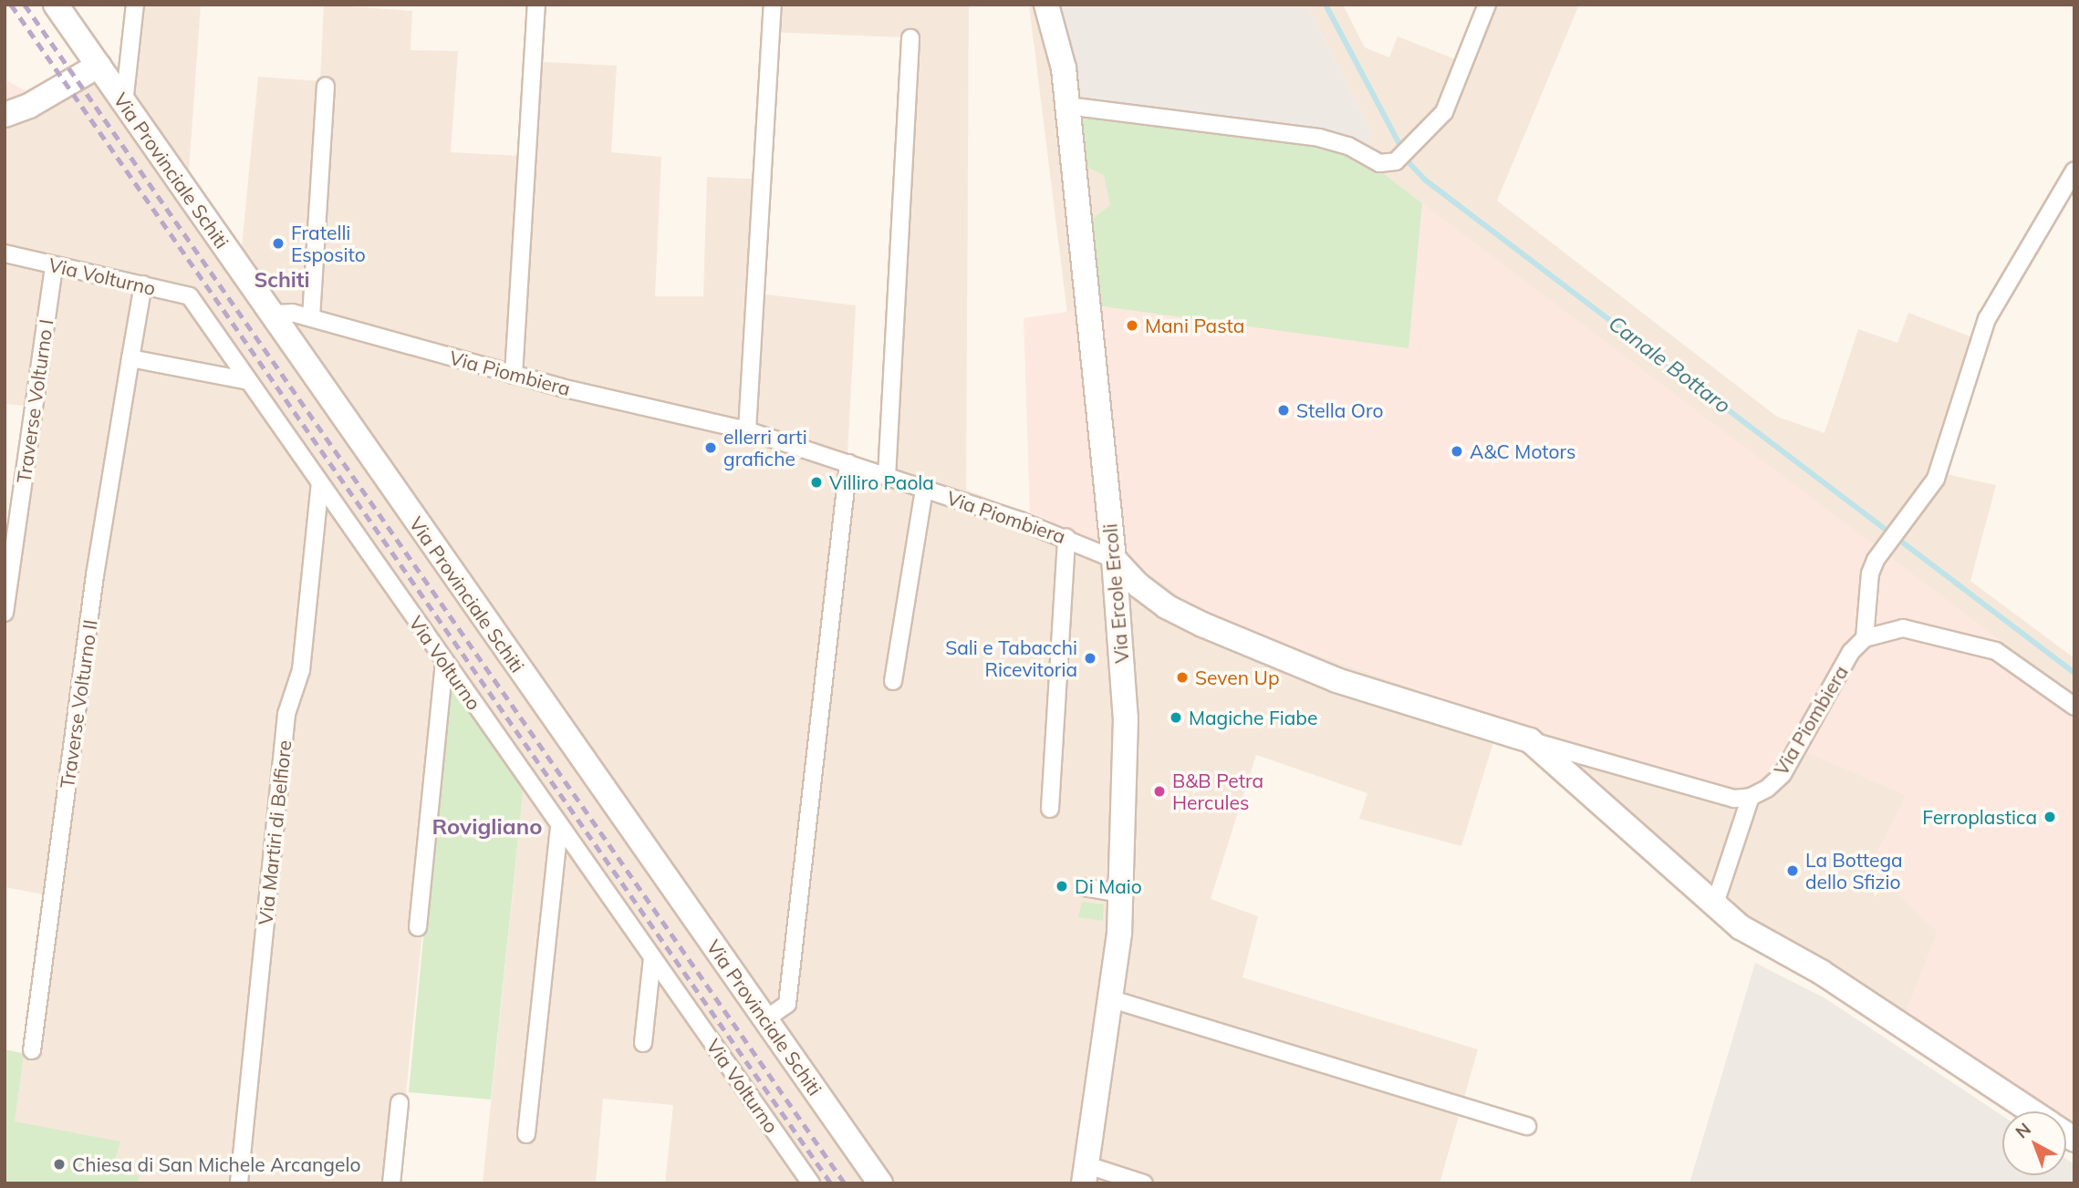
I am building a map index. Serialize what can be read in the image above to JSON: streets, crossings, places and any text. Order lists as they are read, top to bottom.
{
  "streets": {
    "street": [
      "Via Provinciale Schiti",
      "Via Volturno",
      "Via Piombiera",
      "Traverse Volturno I",
      "Via Ercole Ercoli",
      "Traverse Volturno II",
      "Via Martiri di Belfiore"
    ]
  },
  "crossings": [
    ["Via Provinciale Schiti", "Via Piombiera"],
    ["Via Volturno", "Traverse Volturno I"],
    ["Via Volturno", "Traverse Volturno II"],
    ["Via Volturno", "Via Martiri di Belfiore"],
    ["Via Piombiera", "Via Ercole Ercoli"]
  ],
  "districts": ["Schiti", "Rovigliano"],
  "water": ["Canale Bottaro"],
  "places": [
    "Fratelli Esposito",
    "Mani Pasta",
    "Stella Oro",
    "ellerri arti grafiche",
    "A&C Motors",
    "Villiro Paola",
    "Sali e Tabacchi Ricevitoria",
    "Seven Up",
    "Magiche Fiabe",
    "B&B Petra Hercules",
    "Ferroplastica",
    "La Bottega dello Sfizio",
    "Di Maio",
    "Chiesa di San Michele Arcangelo"
  ],
  "north": "top left"
}
